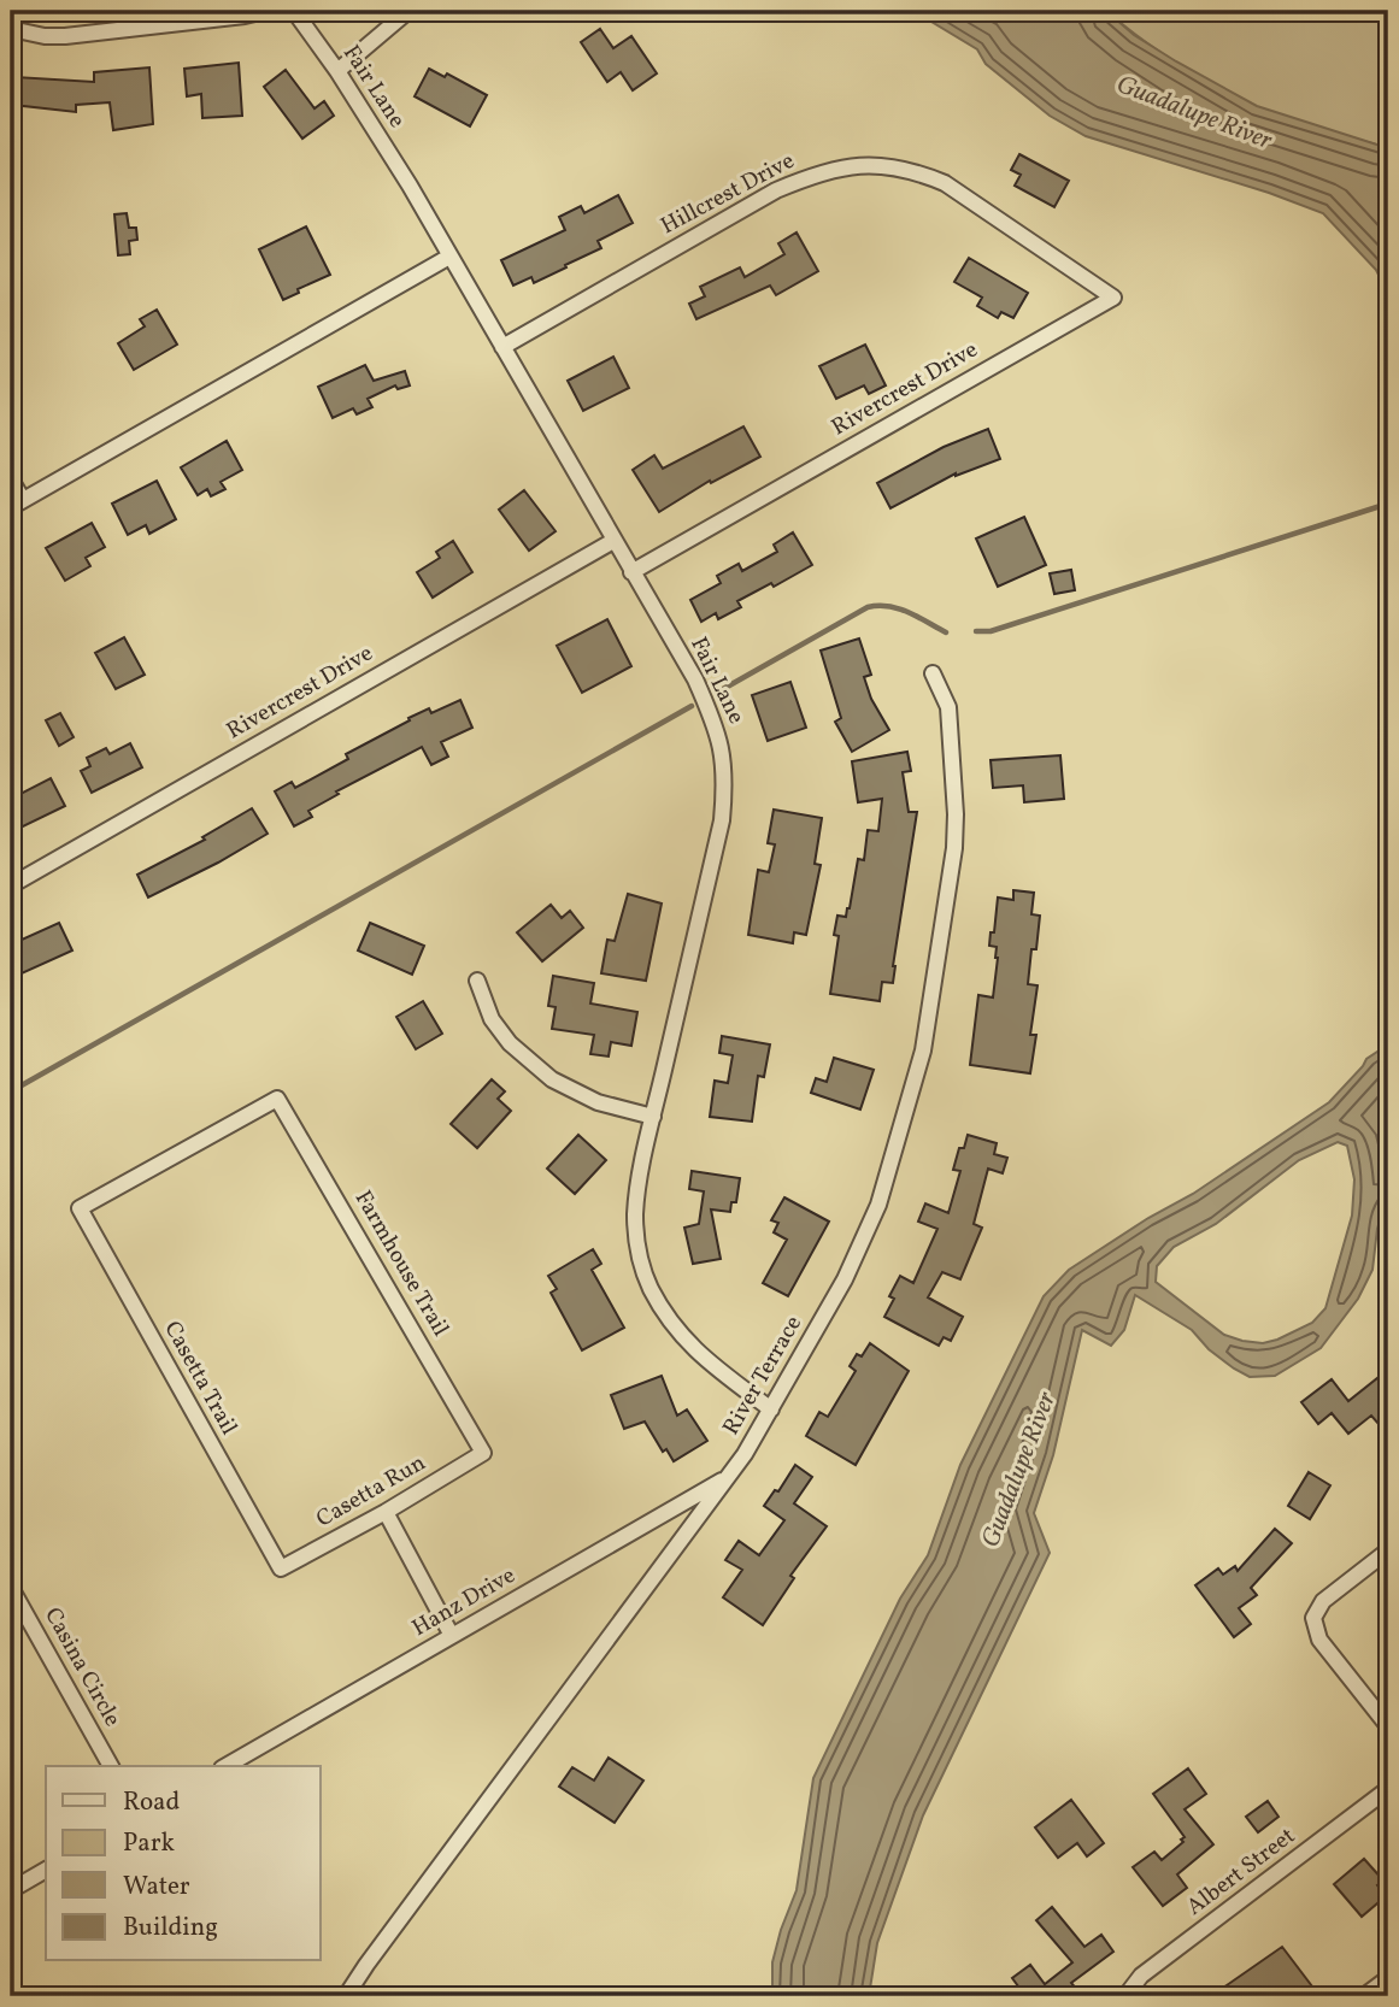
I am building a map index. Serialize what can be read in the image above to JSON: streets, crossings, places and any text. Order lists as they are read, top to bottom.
{
  "streets": {
    "street": [
      "Fair Lane",
      "Hillcrest Drive",
      "Rivercrest Drive",
      "Farmhouse Trail",
      "River Terrace",
      "Casetta Trail",
      "Casetta Run",
      "Hanz Drive",
      "Casina Circle",
      "Albert Street"
    ]
  },
  "crossings": [
    ["Fair Lane", "Hillcrest Drive"],
    ["Fair Lane", "Rivercrest Drive"],
    ["Fair Lane", "River Terrace"],
    ["Hillcrest Drive", "Rivercrest Drive"],
    ["Farmhouse Trail", "Casetta Trail"],
    ["Farmhouse Trail", "Casetta Run"],
    ["River Terrace", "Hanz Drive"],
    ["Casetta Trail", "Casetta Run"]
  ],
  "water": ["Guadalupe River"],
  "legend": [
    "Road",
    "Park",
    "Water",
    "Building"
  ]
}
